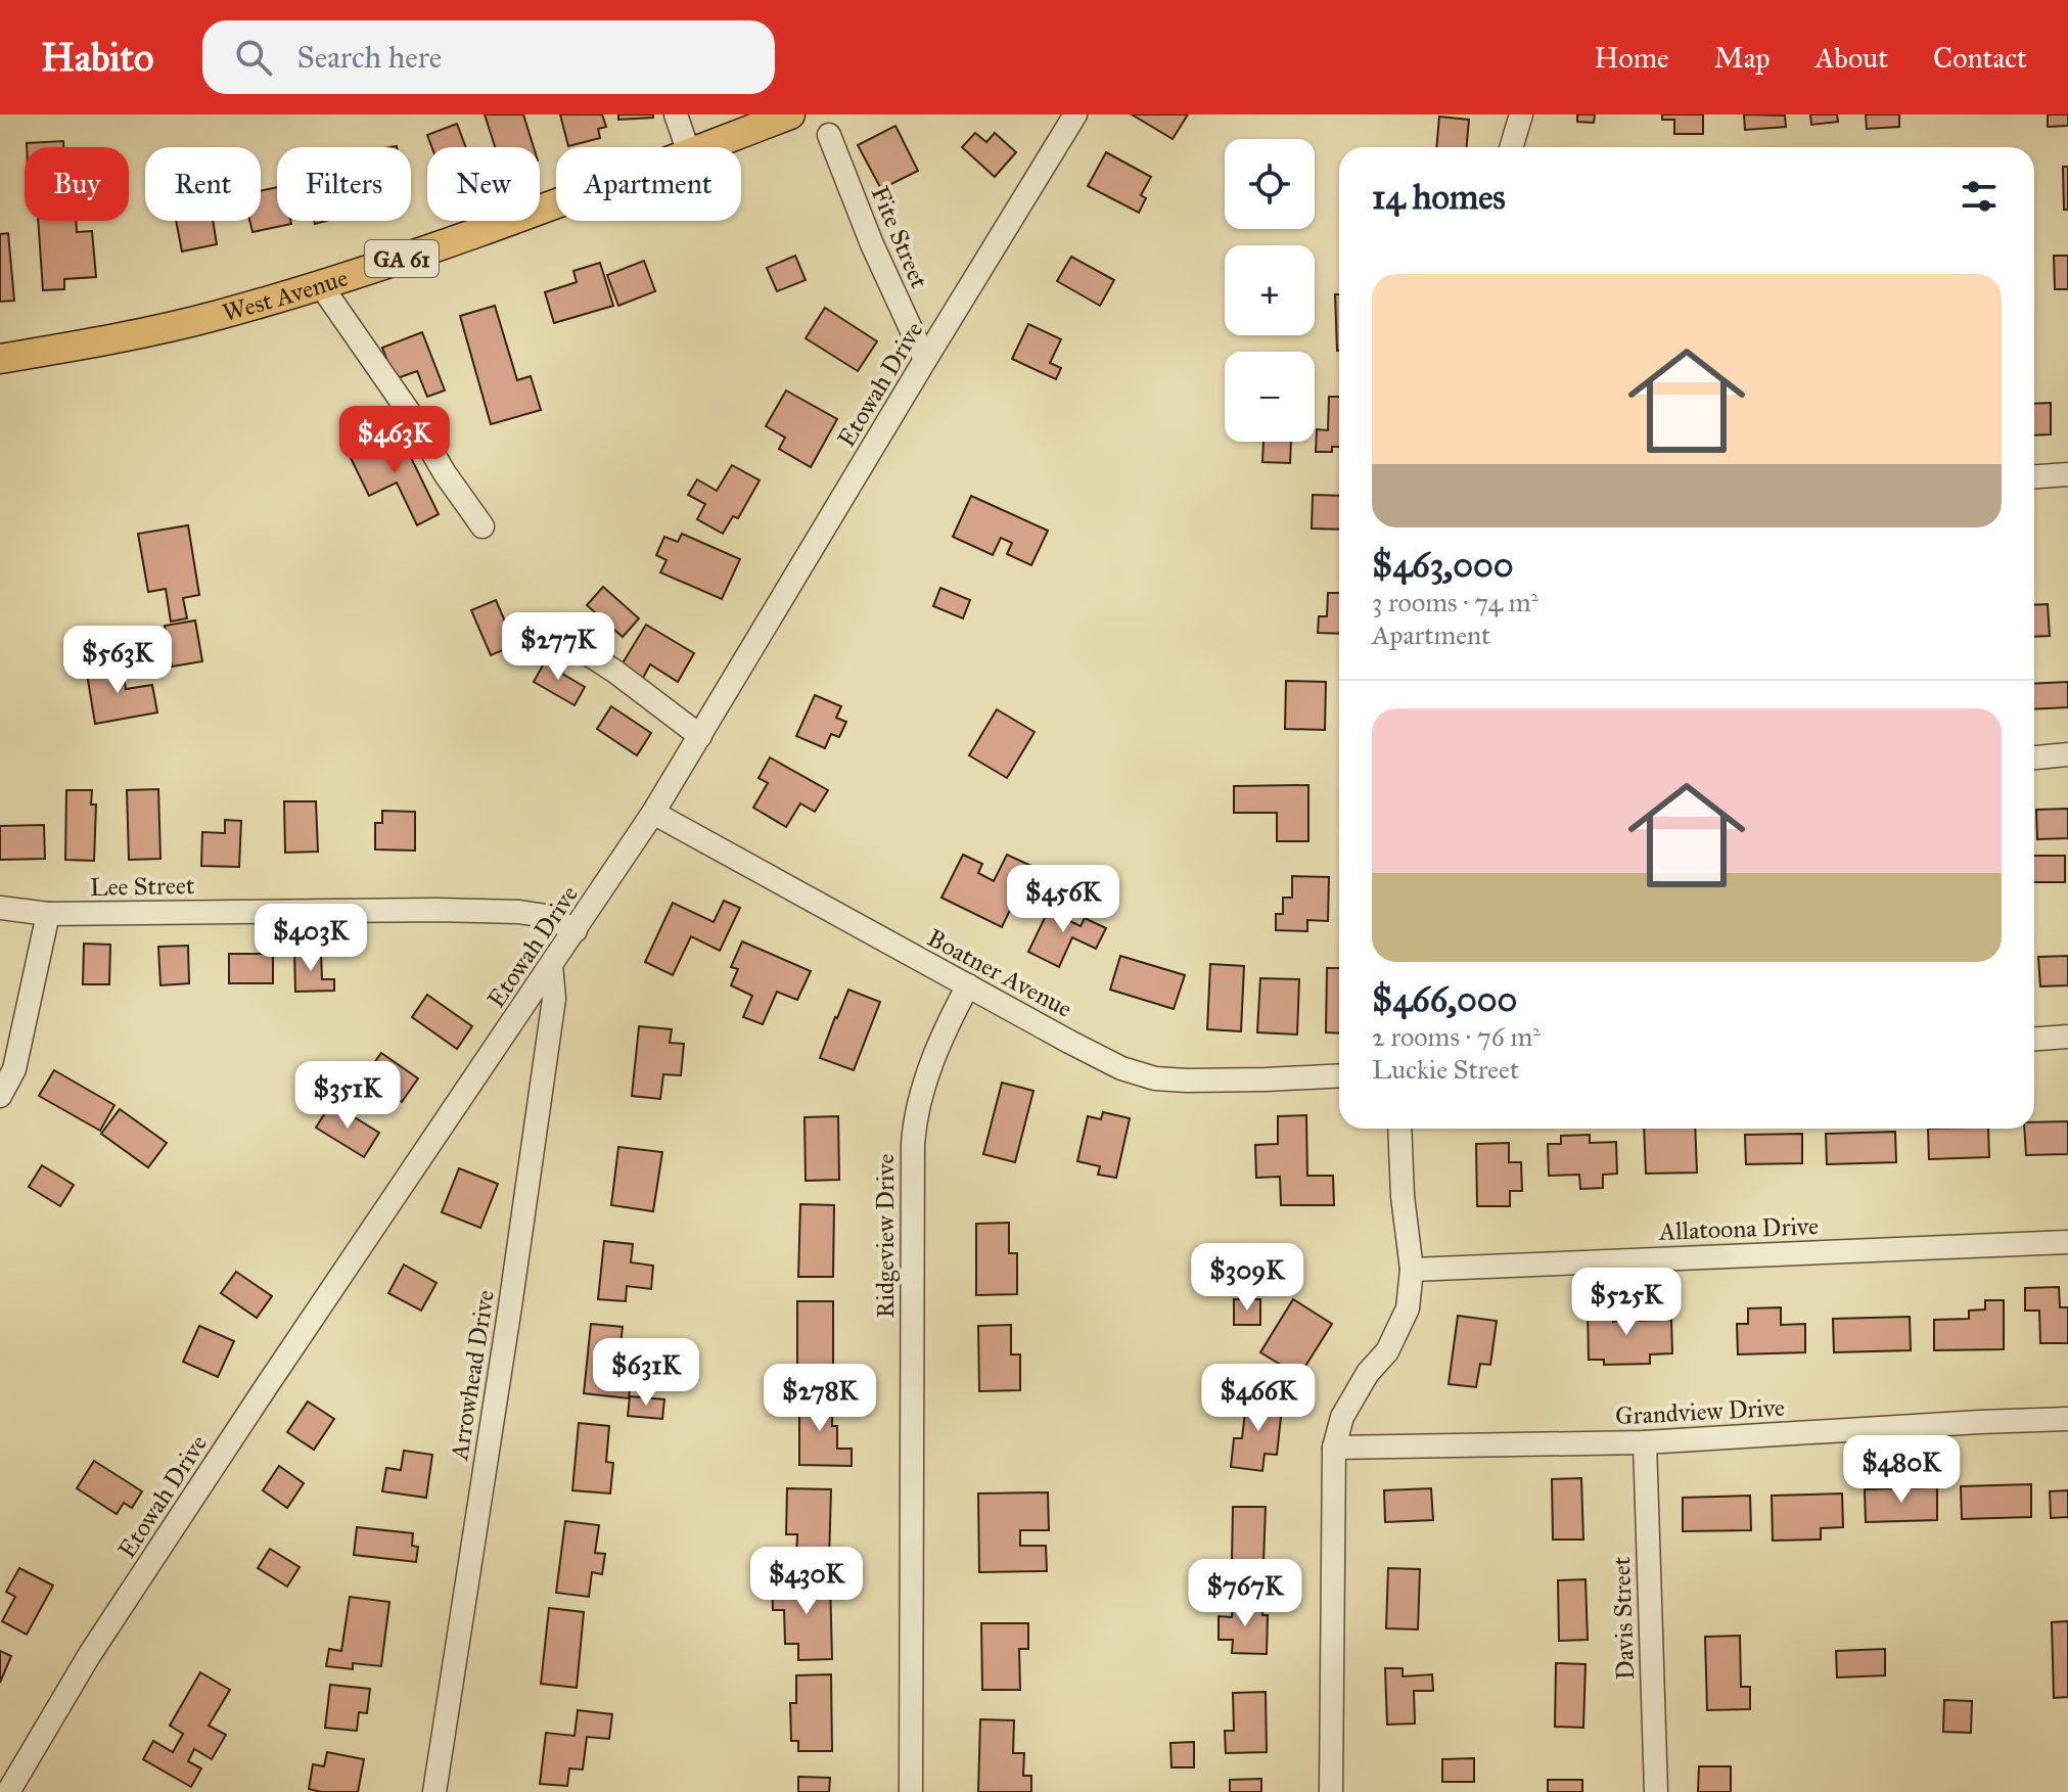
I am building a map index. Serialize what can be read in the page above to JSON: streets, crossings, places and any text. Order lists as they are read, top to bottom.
{
  "streets": {
    "main road": ["GA 61", "West Avenue"],
    "street": [
      "Fite Street",
      "Etowah Drive",
      "Lee Street",
      "Boatner Avenue",
      "Allatoona Drive",
      "Ridgeview Drive",
      "Arrowhead Drive",
      "Grandview Drive",
      "Davis Street"
    ]
  },
  "crossings": [
    ["Fite Street", "Etowah Drive"],
    ["Etowah Drive", "Lee Street"],
    ["Etowah Drive", "Boatner Avenue"],
    ["Etowah Drive", "Arrowhead Drive"],
    ["Boatner Avenue", "Ridgeview Drive"],
    ["Grandview Drive", "Davis Street"]
  ],
  "page": {
    "header": "Habito",
    "search": "Search here",
    "nav": [
      "Home",
      "Map",
      "About",
      "Contact"
    ],
    "map_buttons": ["+", "−"],
    "chip": [
      "Buy",
      "Rent",
      "Filters",
      "New",
      "Apartment"
    ],
    "heading": "14 homes",
    "list": [
      {
        "name": "$463,000",
        "note": "3 rooms · 74 m² · Apartment"
      },
      {
        "name": "$466,000",
        "note": "2 rooms · 76 m² · Luckie Street"
      }
    ],
    "price": [
      "$463K",
      "$277K",
      "$563K",
      "$456K",
      "$403K",
      "$351K",
      "$309K",
      "$525K",
      "$631K",
      "$278K",
      "$466K",
      "$480K",
      "$430K",
      "$767K"
    ]
  }
}
